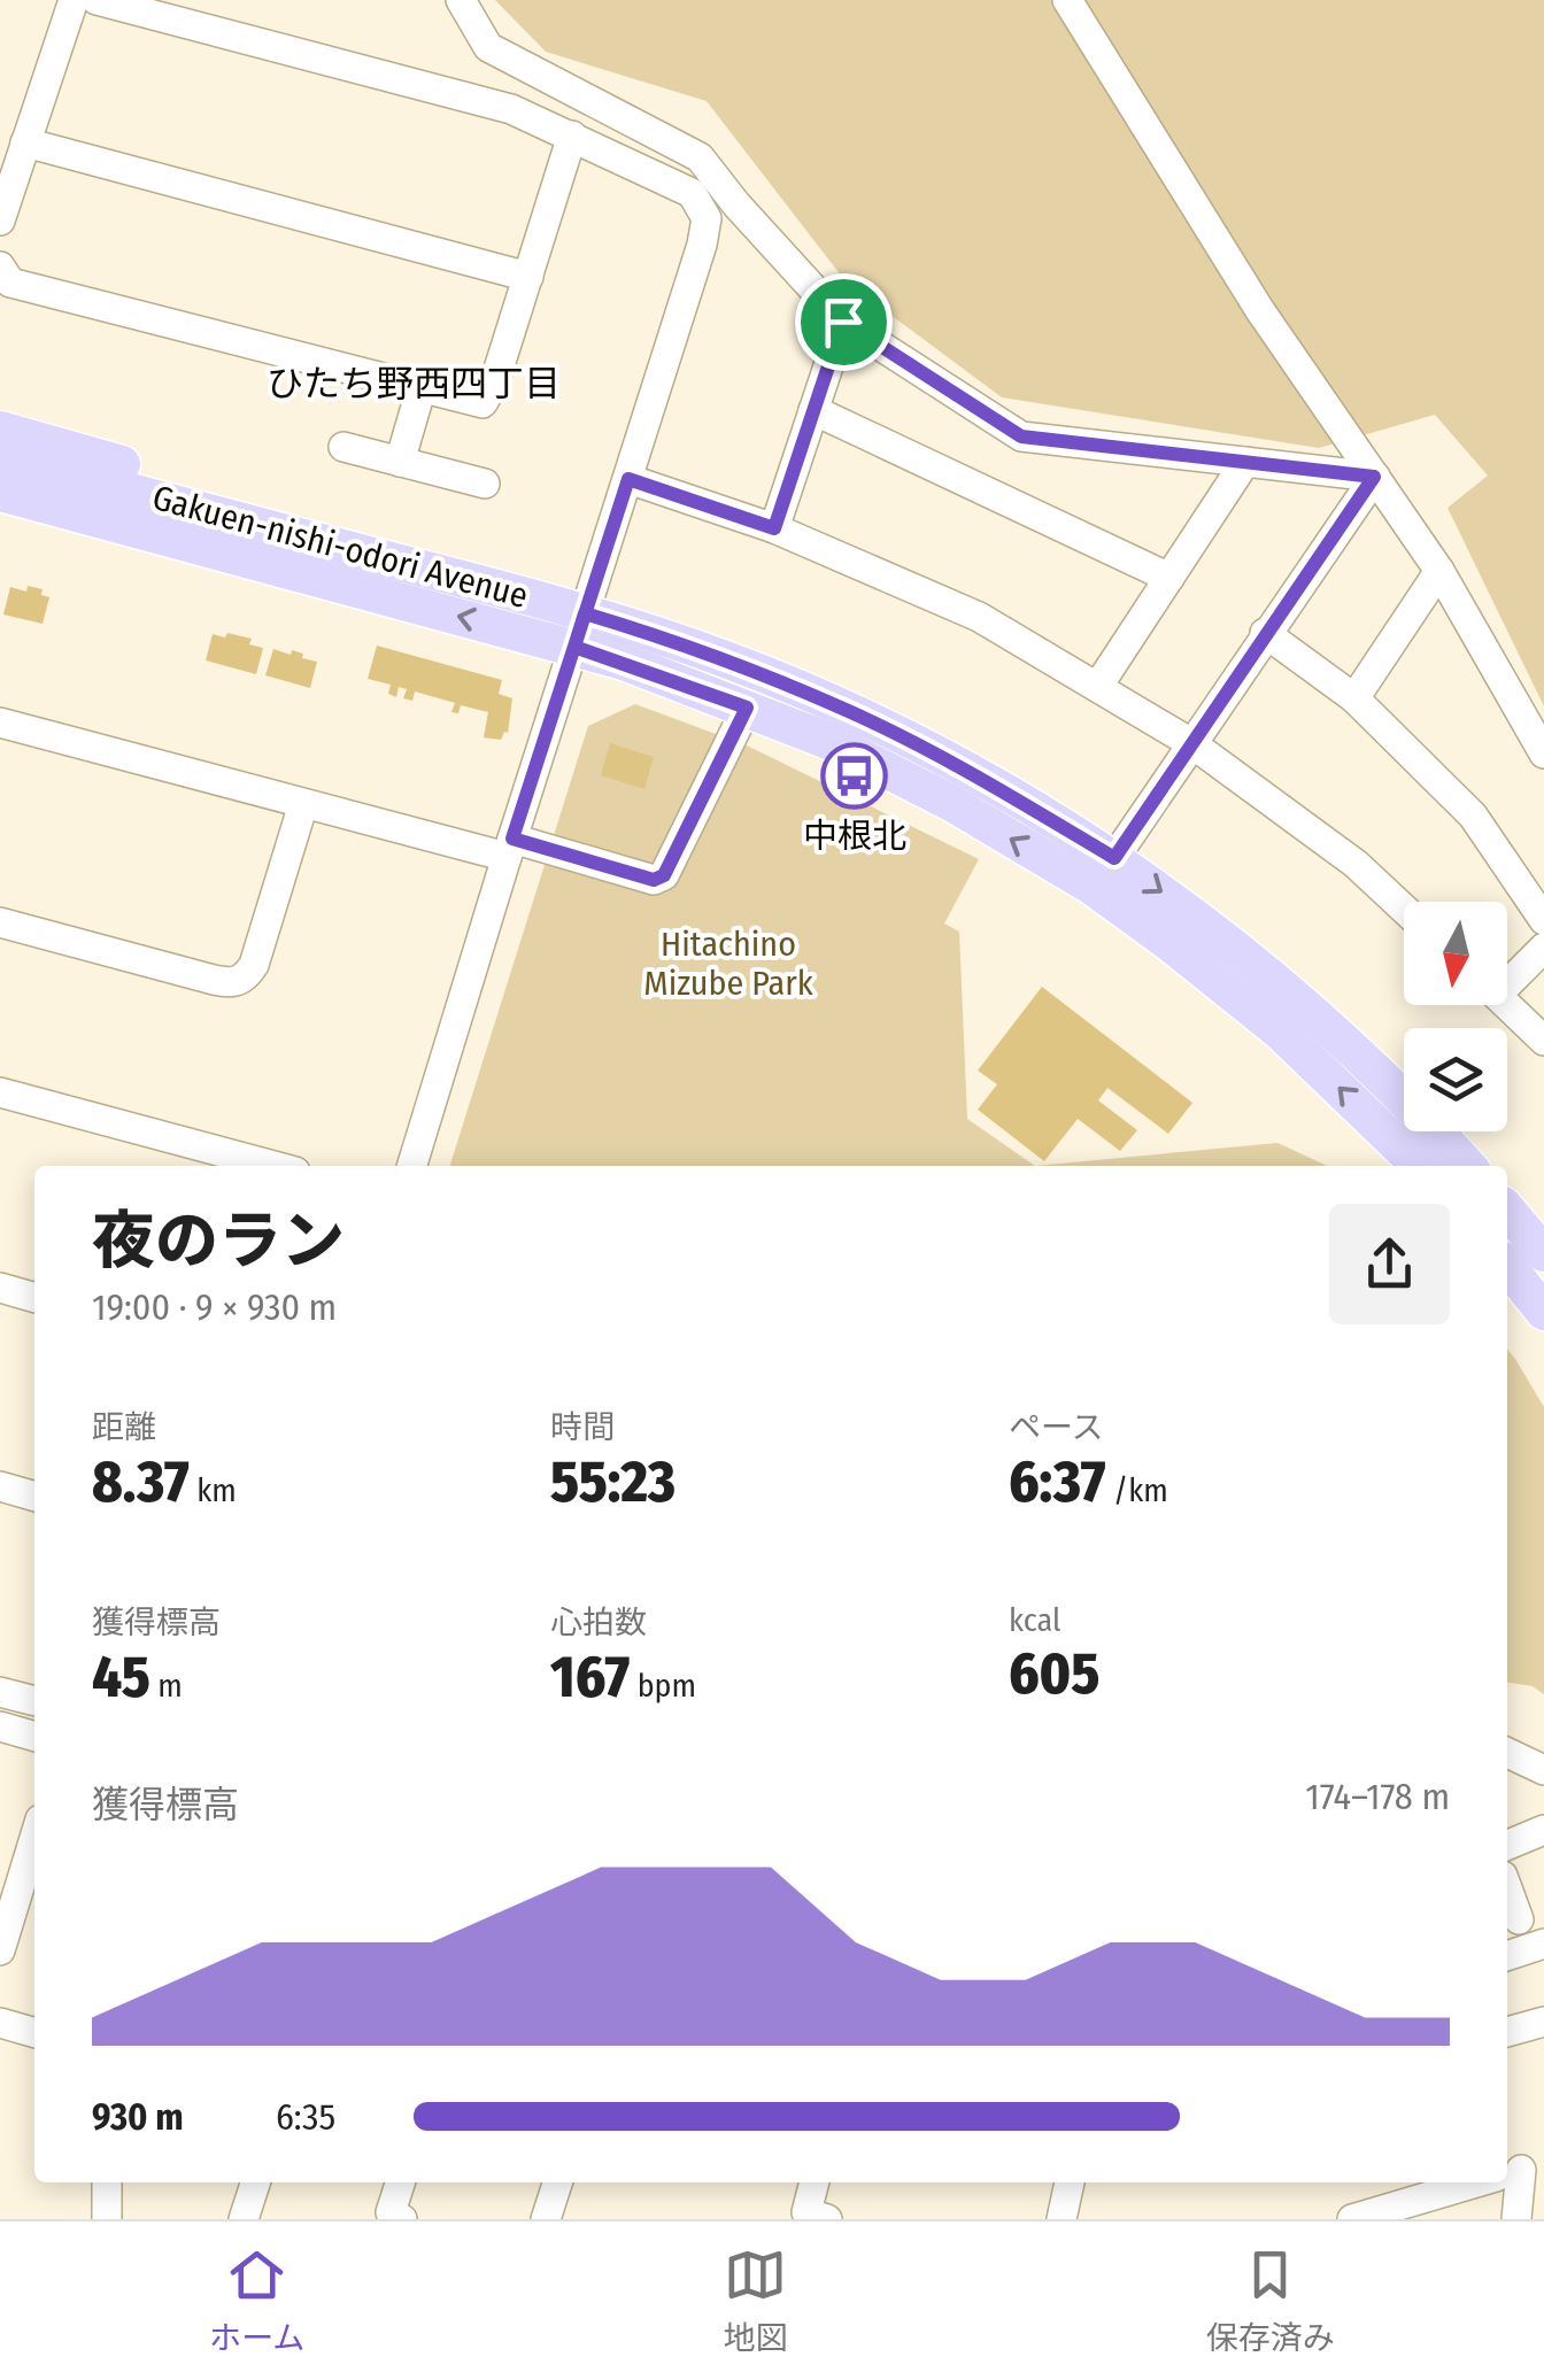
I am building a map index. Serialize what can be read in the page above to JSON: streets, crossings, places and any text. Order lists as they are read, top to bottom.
{
  "streets": {
    "main road": ["Gakuen-nishi-odori Avenue"]
  },
  "districts": ["ひたち野西四丁目"],
  "parks": ["Hitachino Mizube Park"],
  "places": {
    "bus stop": ["中根北"]
  },
  "north": "bottom",
  "page": {
    "heading": ["夜のラン", "19:00 · 9 × 930 m"],
    "stats": [
      ["距離", "8.37 km"],
      ["時間", "55:23"],
      ["ペース", "6:37 /km"],
      ["獲得標高", "45 m"],
      ["心拍数", "167 bpm"],
      ["kcal", "605"]
    ],
    "chart": ["獲得標高", "174–178 m"],
    "list": [
      {
        "name": "930 m",
        "note": "6:35"
      }
    ],
    "tabs": ["ホーム", "地図", "保存済み"]
  }
}
